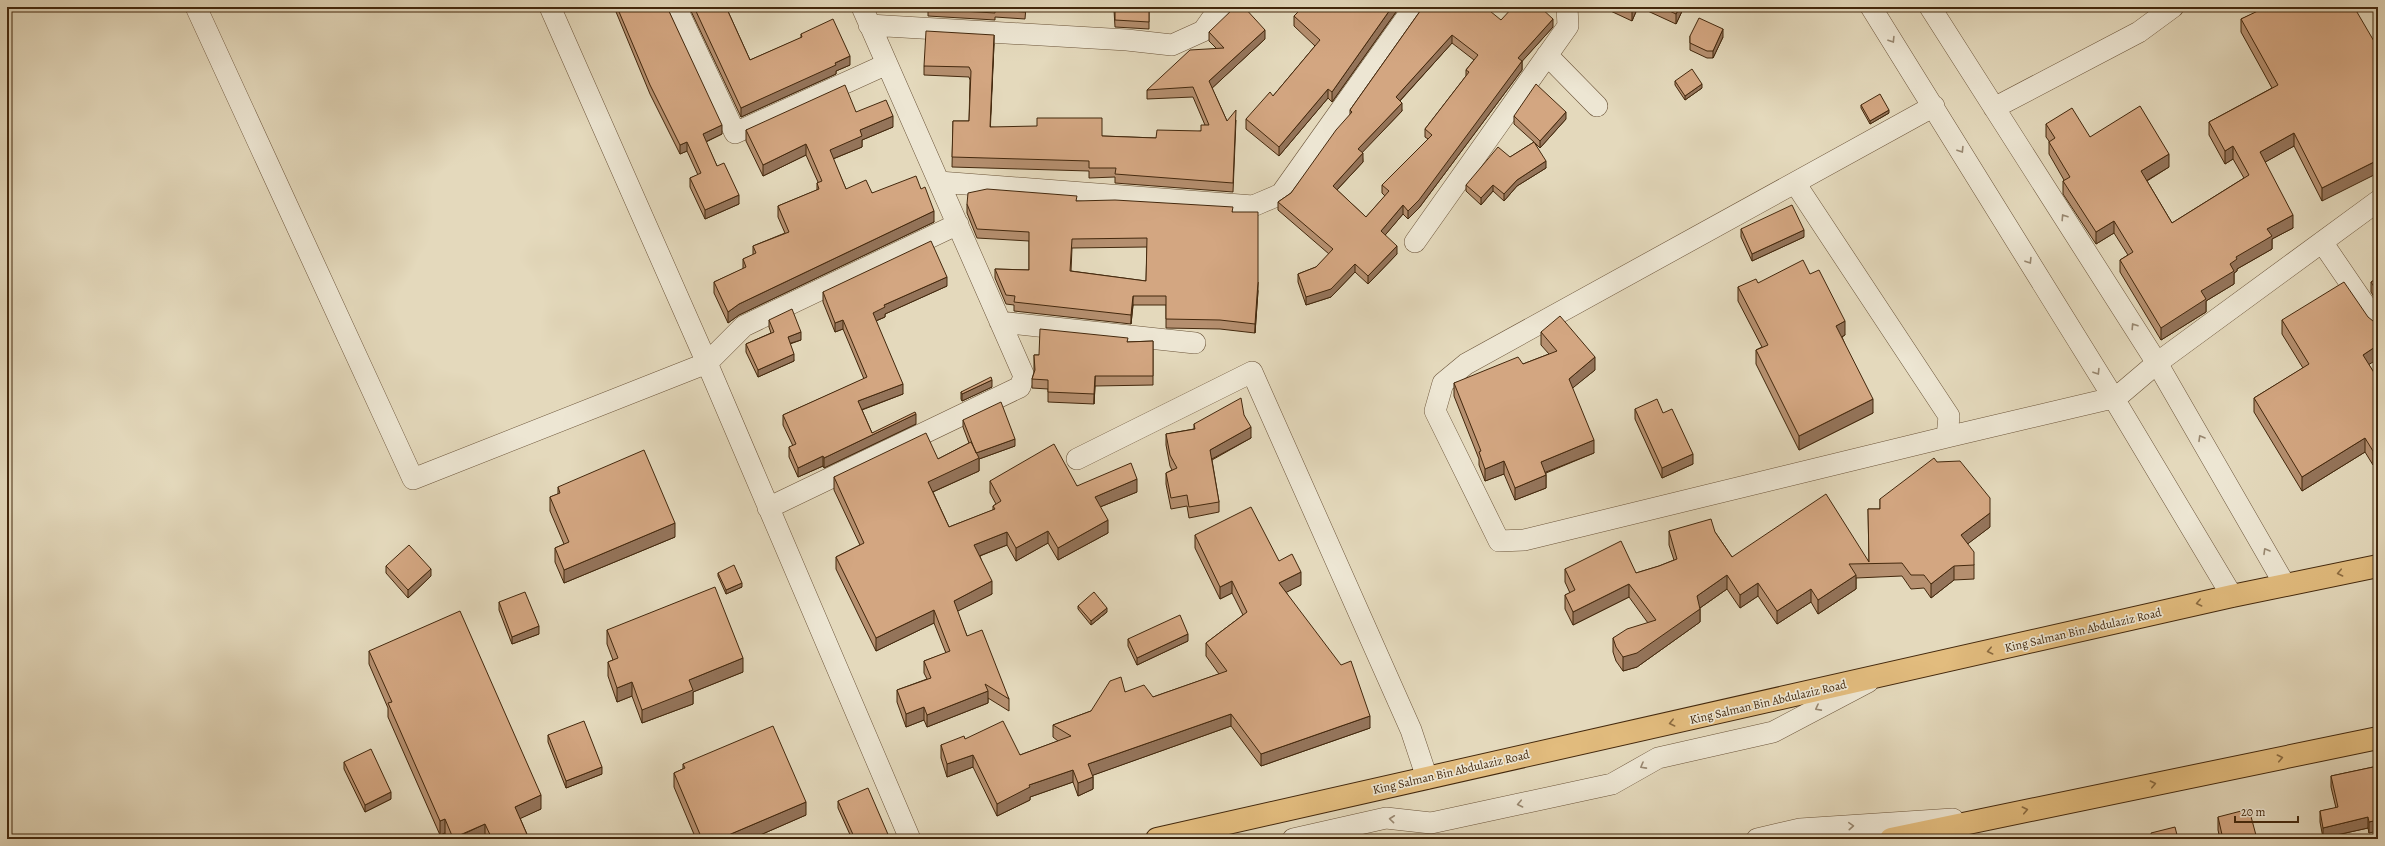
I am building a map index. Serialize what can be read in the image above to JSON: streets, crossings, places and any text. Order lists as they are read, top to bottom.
{
  "streets": {
    "main road": ["King Salman Bin Abdulaziz Road"]
  },
  "scale_bar": "20 m"
}
